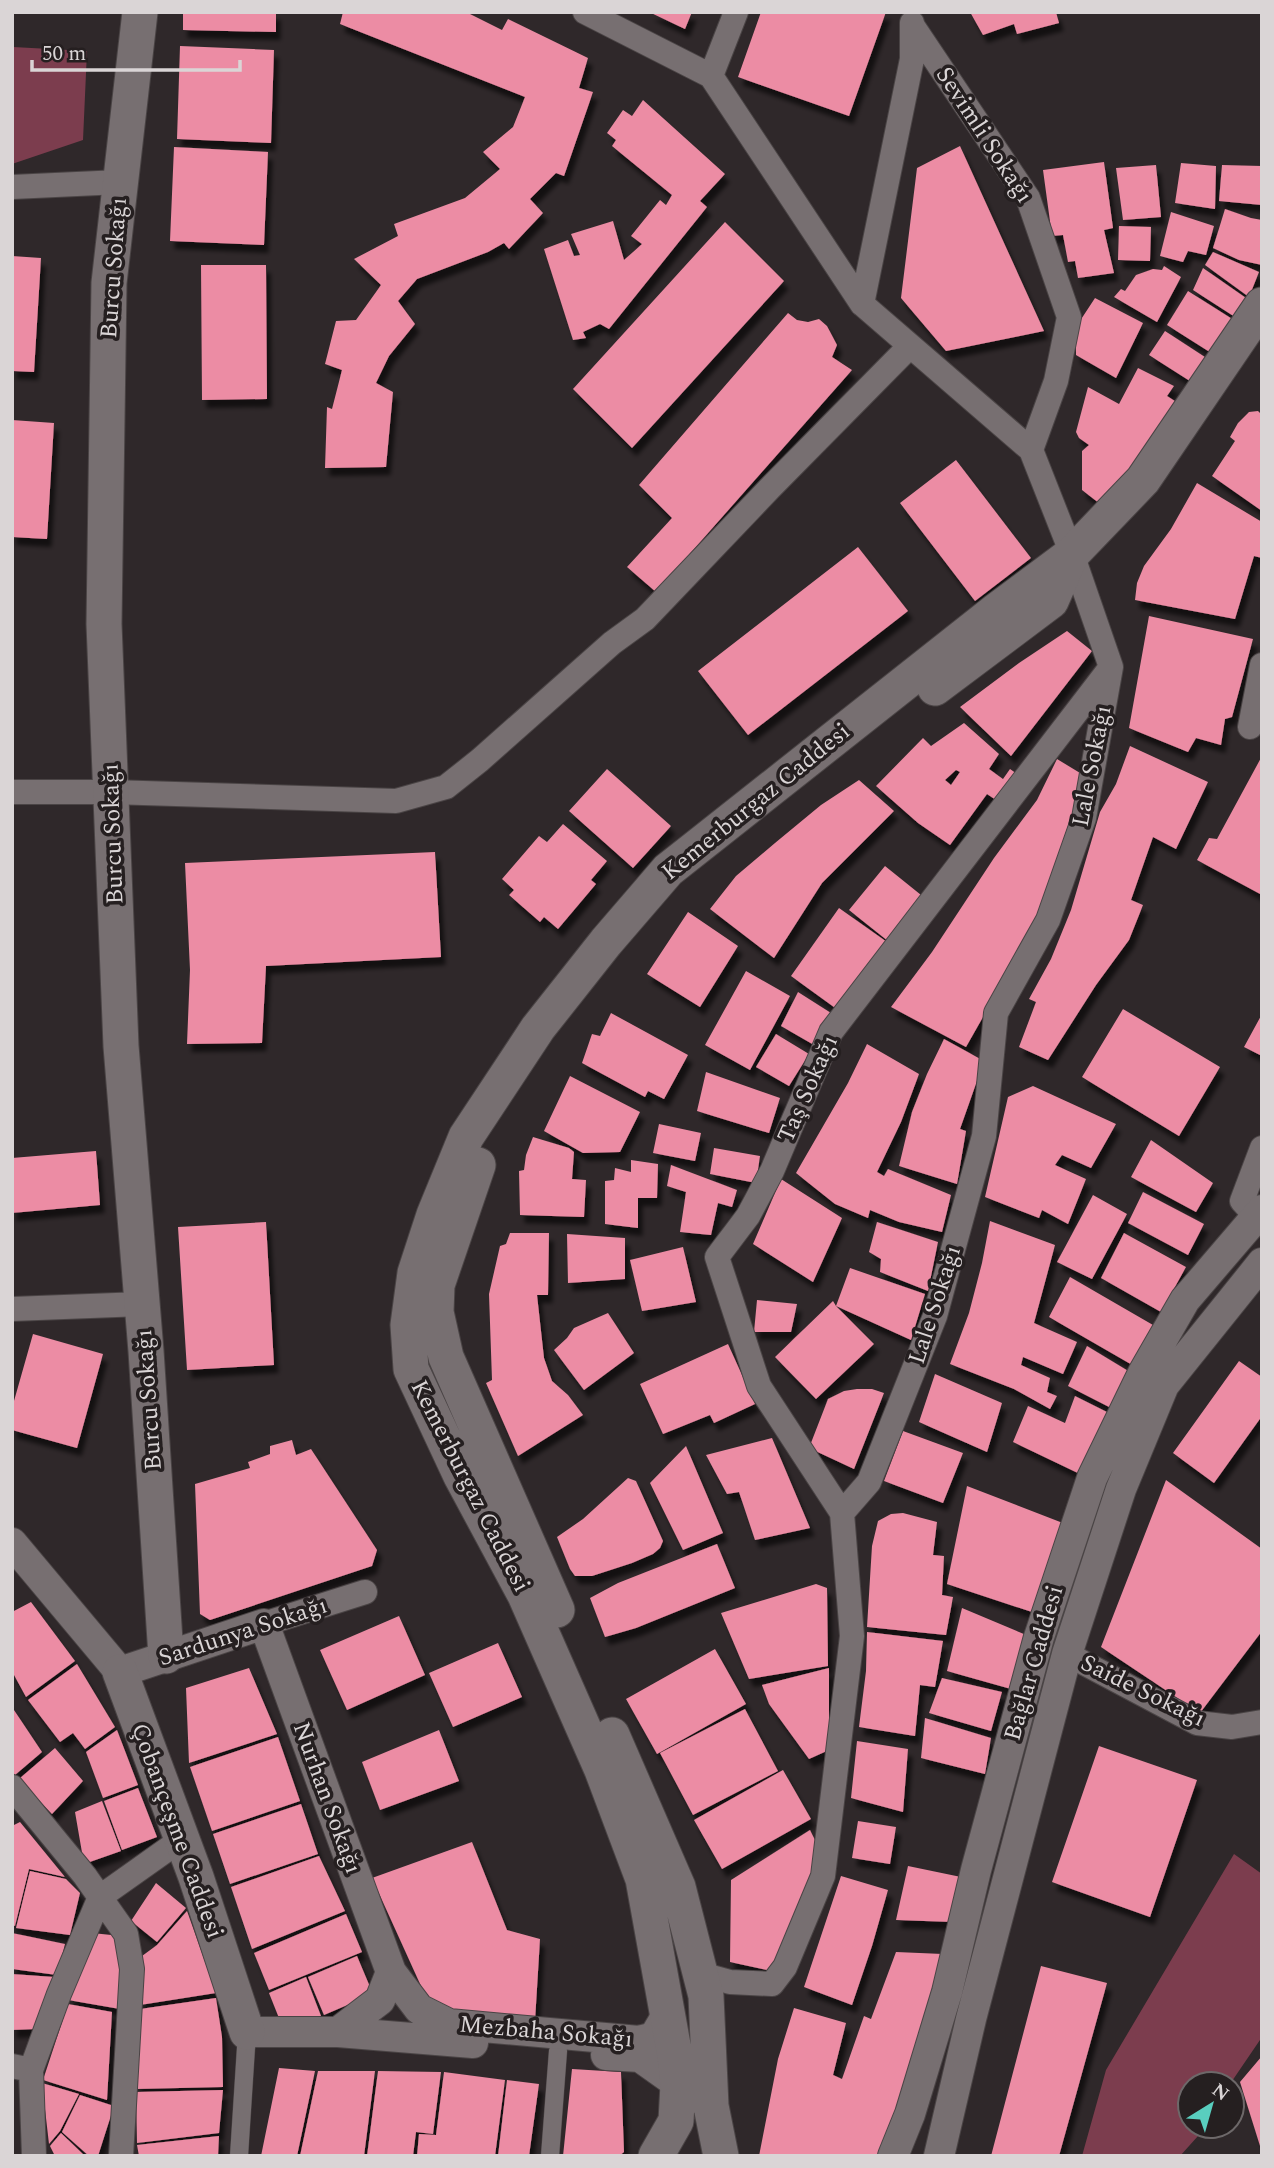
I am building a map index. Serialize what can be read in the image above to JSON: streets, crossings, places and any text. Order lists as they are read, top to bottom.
{
  "streets": {
    "main road": ["Burcu Sokağı", "Kemerburgaz Caddesi", "Çobançeşme Caddesi"],
    "street": [
      "Sevimli Sokağı",
      "Lale Sokağı",
      "Taş Sokağı",
      "Sardunya Sokağı",
      "Bağlar Caddesi",
      "Saide Sokağı",
      "Nurhan Sokağı",
      "Mezbaha Sokağı"
    ]
  },
  "crossings": [
    ["Burcu Sokağı", "Sardunya Sokağı"],
    ["Lale Sokağı", "Kemerburgaz Caddesi"],
    ["Lale Sokağı", "Taş Sokağı"],
    ["Kemerburgaz Caddesi", "Mezbaha Sokağı"],
    ["Sardunya Sokağı", "Nurhan Sokağı"],
    ["Sardunya Sokağı", "Çobançeşme Caddesi"],
    ["Bağlar Caddesi", "Saide Sokağı"],
    ["Nurhan Sokağı", "Mezbaha Sokağı"],
    ["Çobançeşme Caddesi", "Mezbaha Sokağı"]
  ],
  "scale_bar": "50 m",
  "north": "top right"
}
